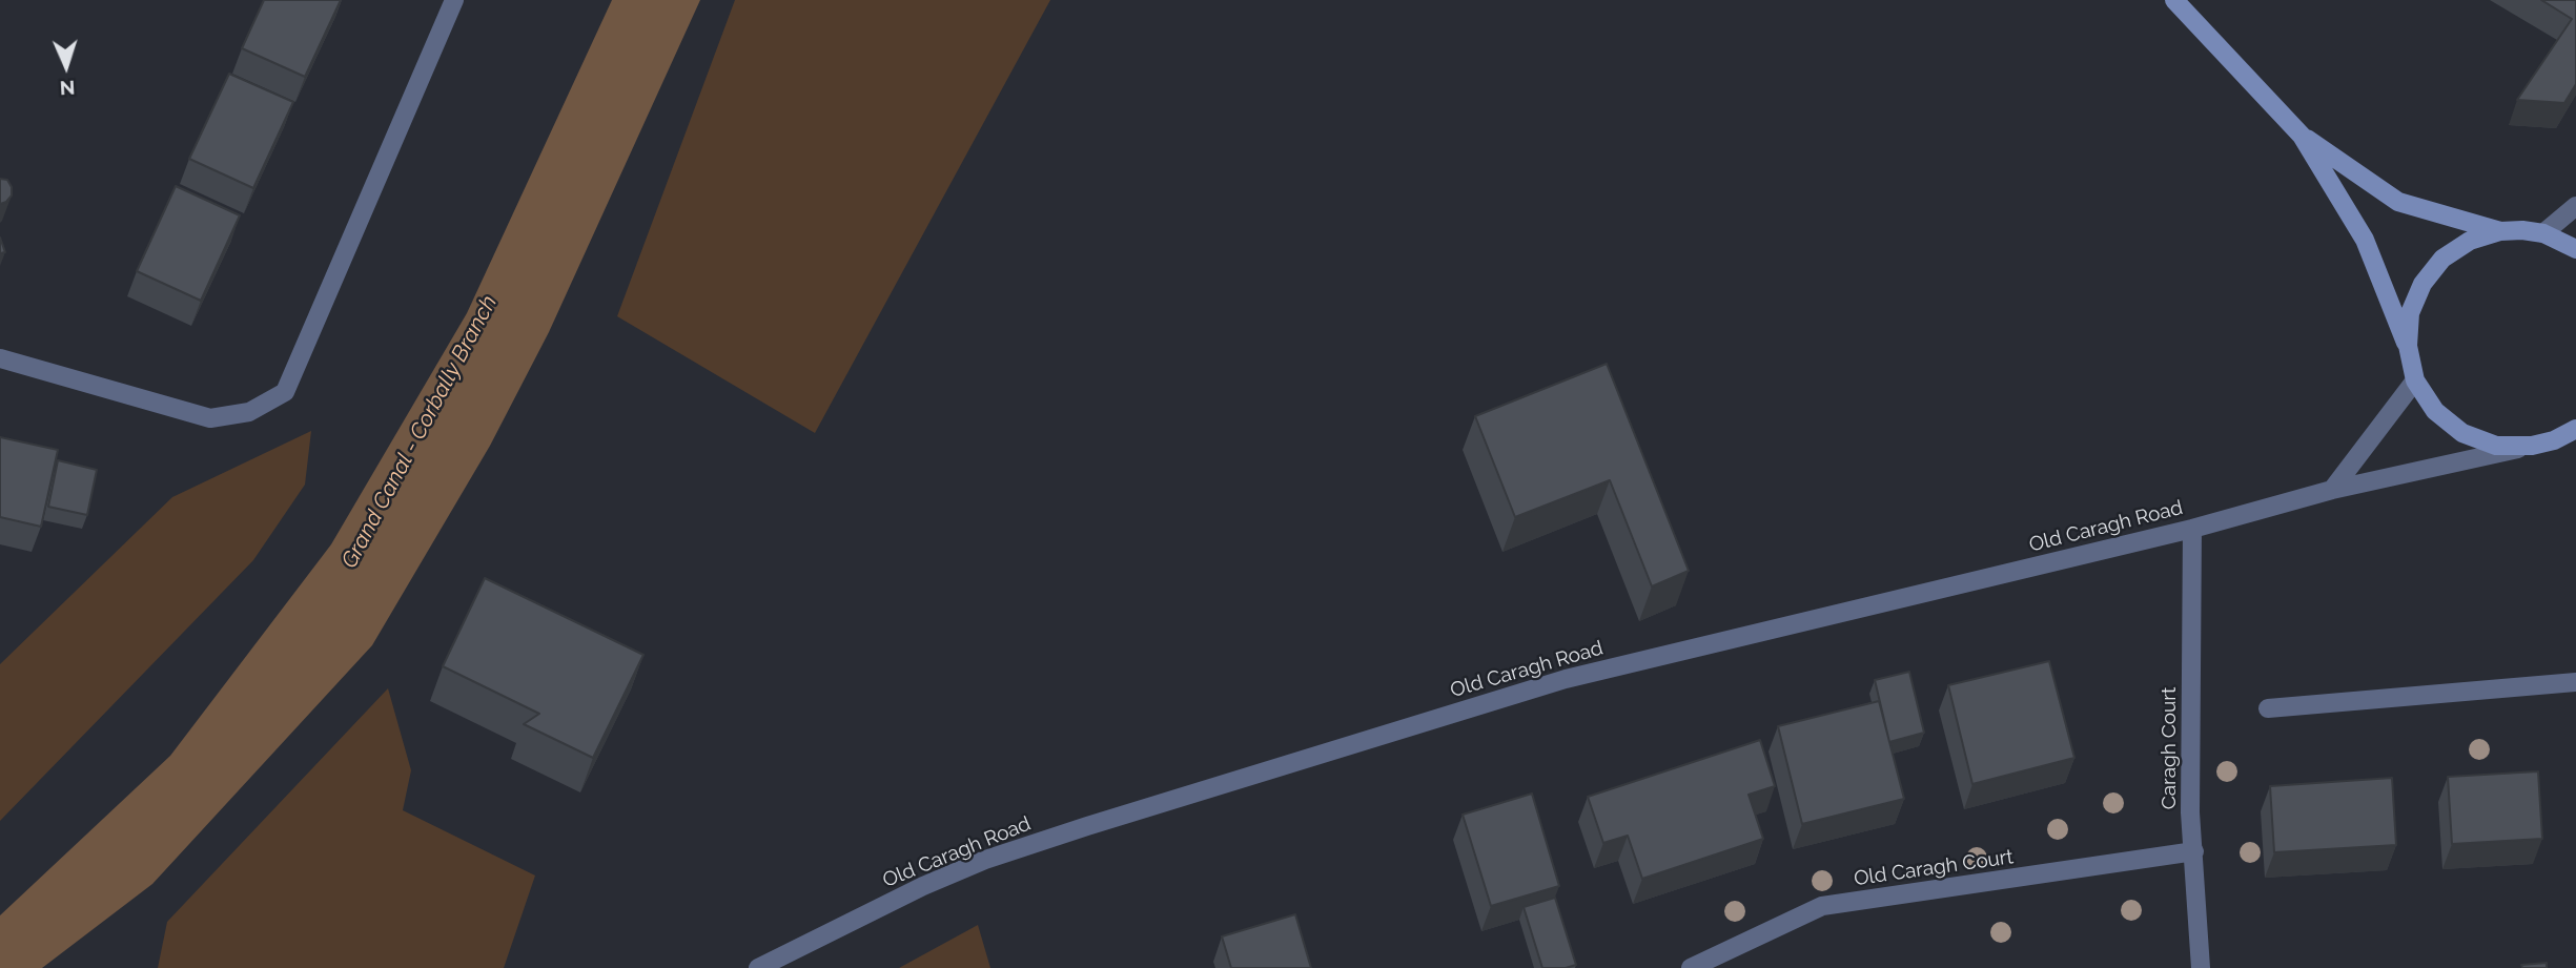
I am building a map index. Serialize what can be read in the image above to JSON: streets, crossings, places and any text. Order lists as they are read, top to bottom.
{
  "streets": {
    "street": ["Old Caragh Road", "Caragh Court", "Old Caragh Court"]
  },
  "crossings": [
    ["Old Caragh Road", "Caragh Court"],
    ["Caragh Court", "Old Caragh Court"]
  ],
  "water": ["Grand Canal - Corbally Branch"],
  "north": "bottom"
}
